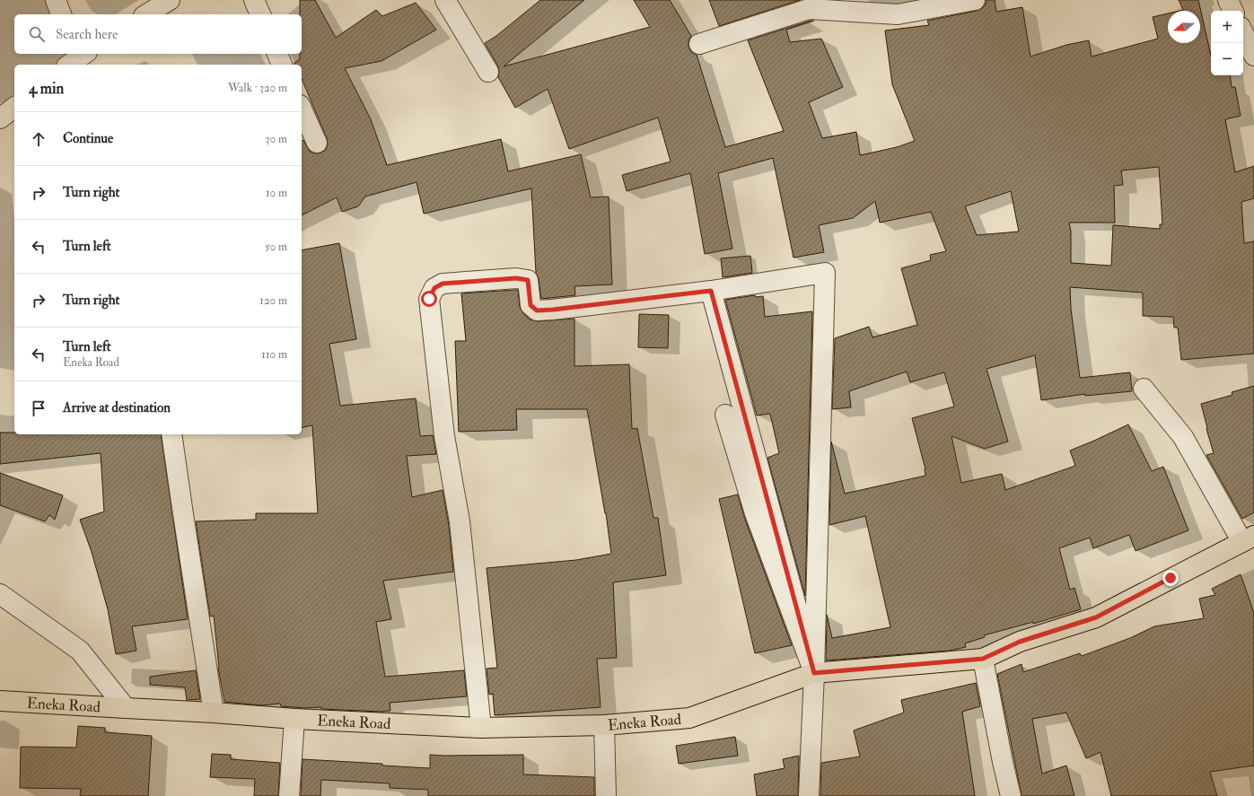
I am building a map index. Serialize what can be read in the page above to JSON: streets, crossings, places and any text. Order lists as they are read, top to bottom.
{
  "streets": {
    "main road": ["Eneka Road"]
  },
  "north": "left",
  "page": {
    "map_buttons": ["+", "−"],
    "search": "Search here",
    "heading": ["4 min", "Walk · 320 m"],
    "list": [
      ["Continue", "30 m"],
      ["Turn right", "10 m"],
      ["Turn left", "50 m"],
      ["Turn right", "120 m"],
      ["Turn left", "Eneka Road", "110 m"],
      "Arrive at destination"
    ]
  }
}
